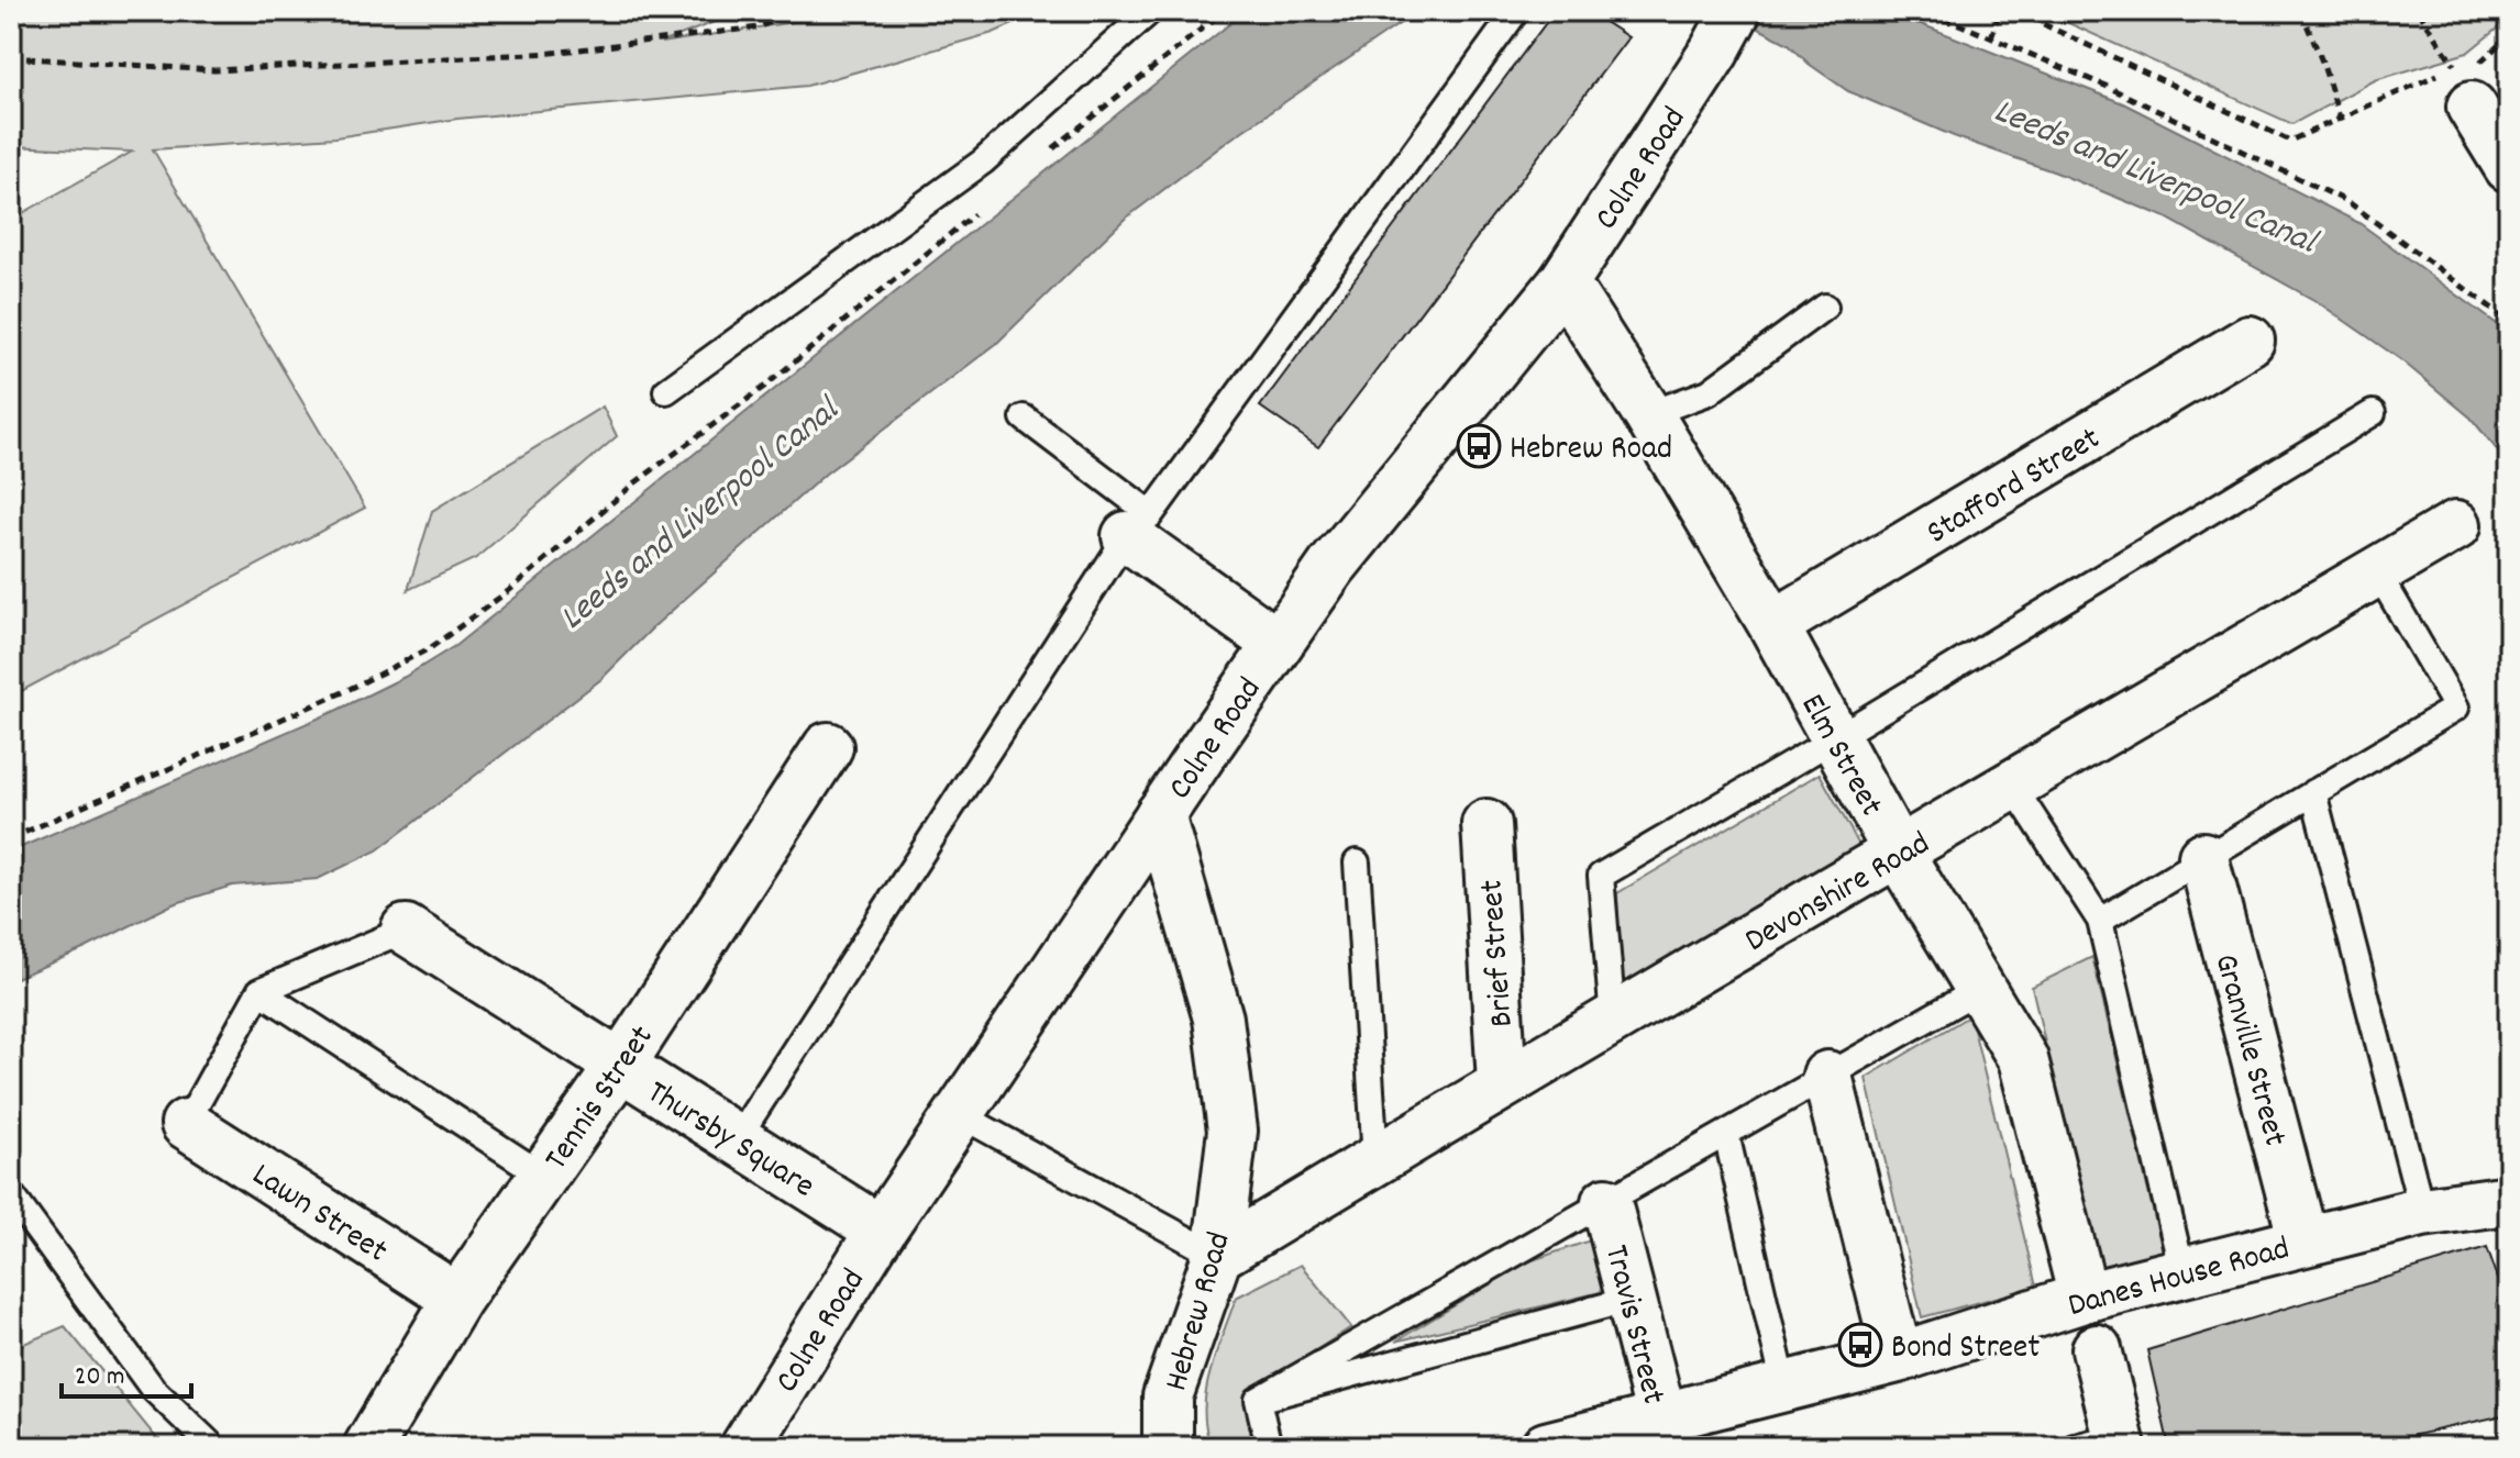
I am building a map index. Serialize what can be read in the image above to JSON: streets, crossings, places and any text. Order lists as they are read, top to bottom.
{
  "streets": {
    "street": [
      "Colne Road",
      "Stafford Street",
      "Elm Street",
      "Devonshire Road",
      "Brief Street",
      "Granville Street",
      "Tennis Street",
      "Thursby Square",
      "Lawn Street",
      "Danes House Road",
      "Hebrew Road",
      "Travis Street"
    ]
  },
  "crossings": [
    ["Colne Road", "Elm Street"],
    ["Colne Road", "Thursby Square"],
    ["Colne Road", "Hebrew Road"],
    ["Stafford Street", "Elm Street"],
    ["Elm Street", "Devonshire Road"],
    ["Elm Street", "Danes House Road"],
    ["Devonshire Road", "Brief Street"],
    ["Devonshire Road", "Hebrew Road"],
    ["Granville Street", "Danes House Road"],
    ["Tennis Street", "Thursby Square"],
    ["Tennis Street", "Lawn Street"],
    ["Danes House Road", "Travis Street"]
  ],
  "water": ["Leeds and Liverpool Canal"],
  "places": {
    "bus stop": ["Hebrew Road", "Bond Street"]
  },
  "scale_bar": "20 m"
}
